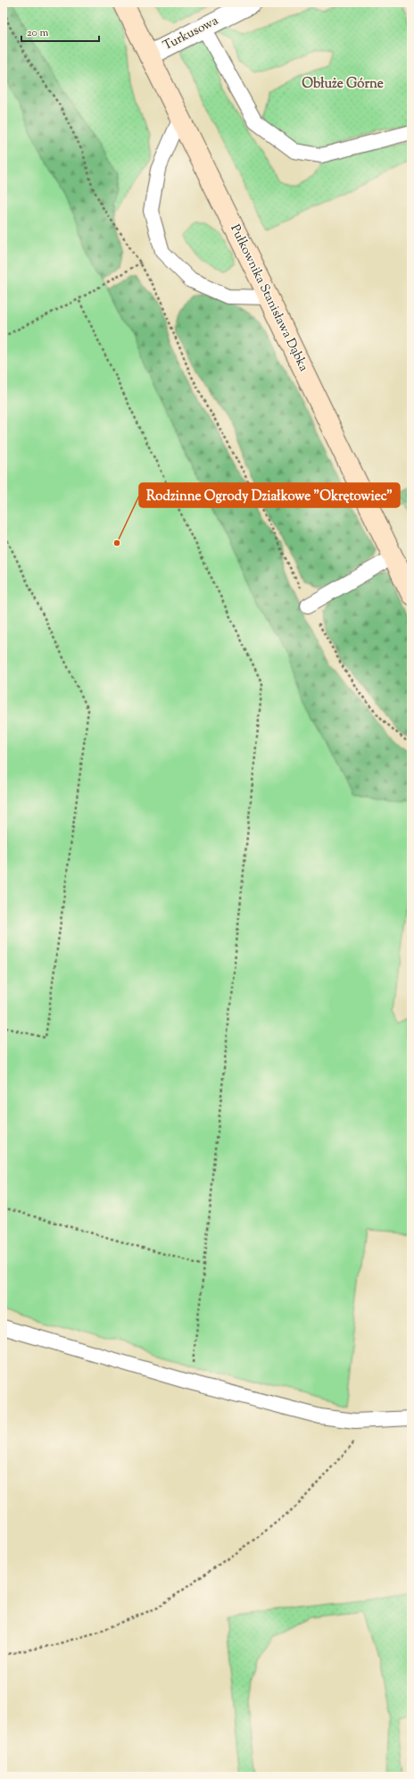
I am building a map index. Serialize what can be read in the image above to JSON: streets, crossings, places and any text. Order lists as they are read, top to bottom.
{
  "streets": {
    "street": ["Turkusowa", "Pułkownika Stanisława Dąbka"]
  },
  "crossings": [
    ["Turkusowa", "Pułkownika Stanisława Dąbka"]
  ],
  "districts": ["Obłuże Górne"],
  "places": ["Rodzinne Ogrody Działkowe \"Okrętowiec\""],
  "scale_bar": "20 m"
}
